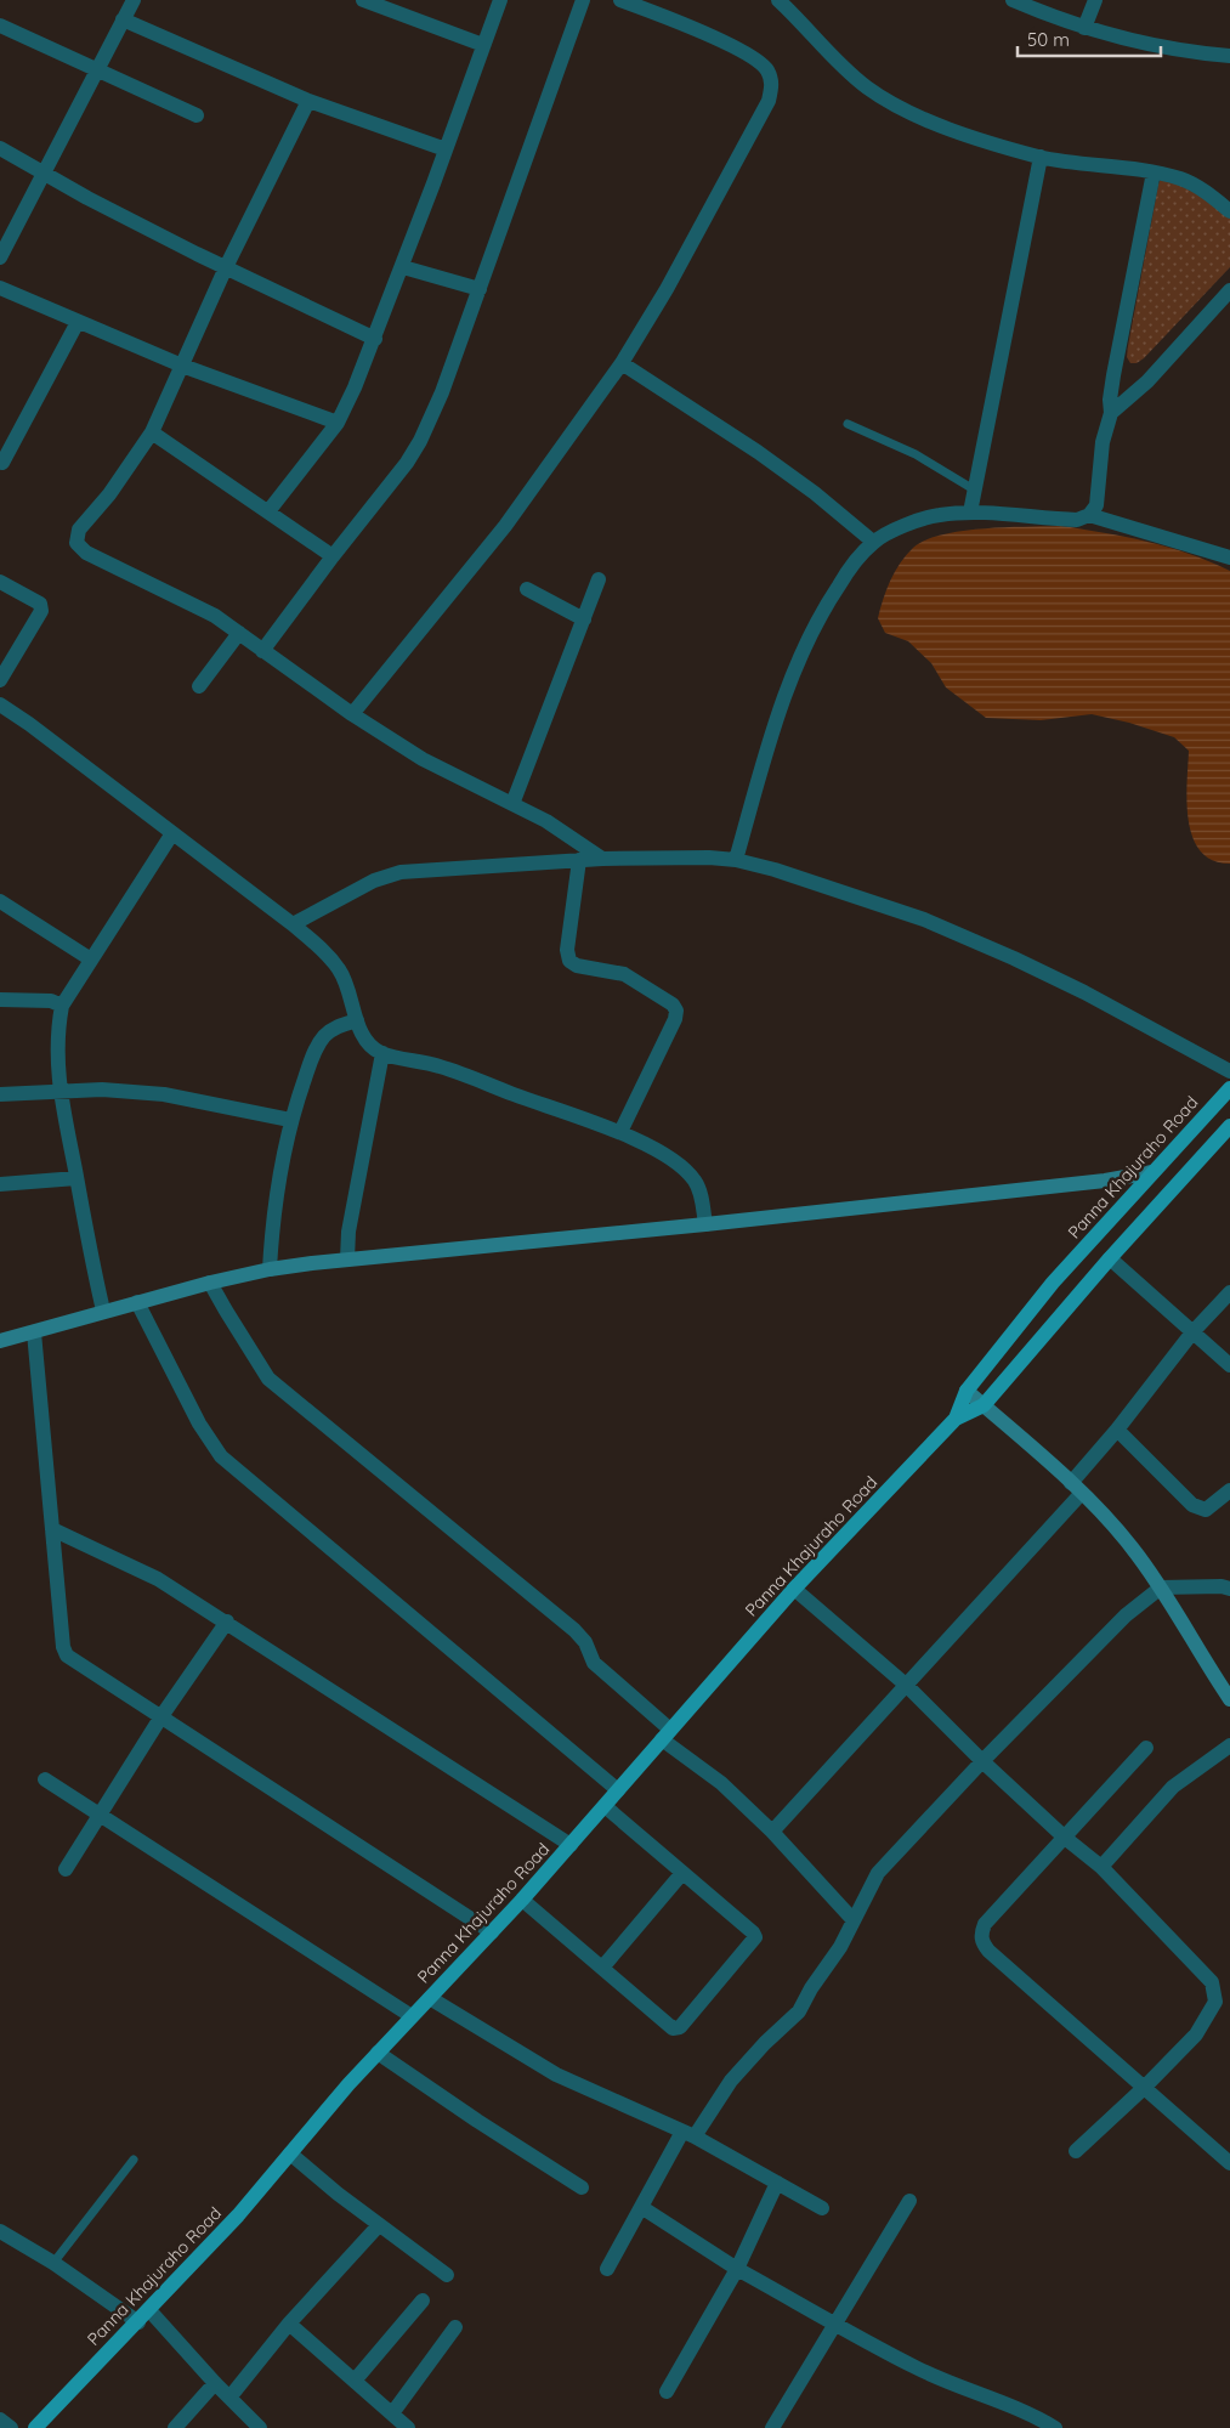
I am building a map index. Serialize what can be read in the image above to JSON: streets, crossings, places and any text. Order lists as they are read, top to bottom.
{
  "streets": {
    "main road": ["Panna Khajuraho Road"]
  },
  "scale_bar": "50 m"
}
